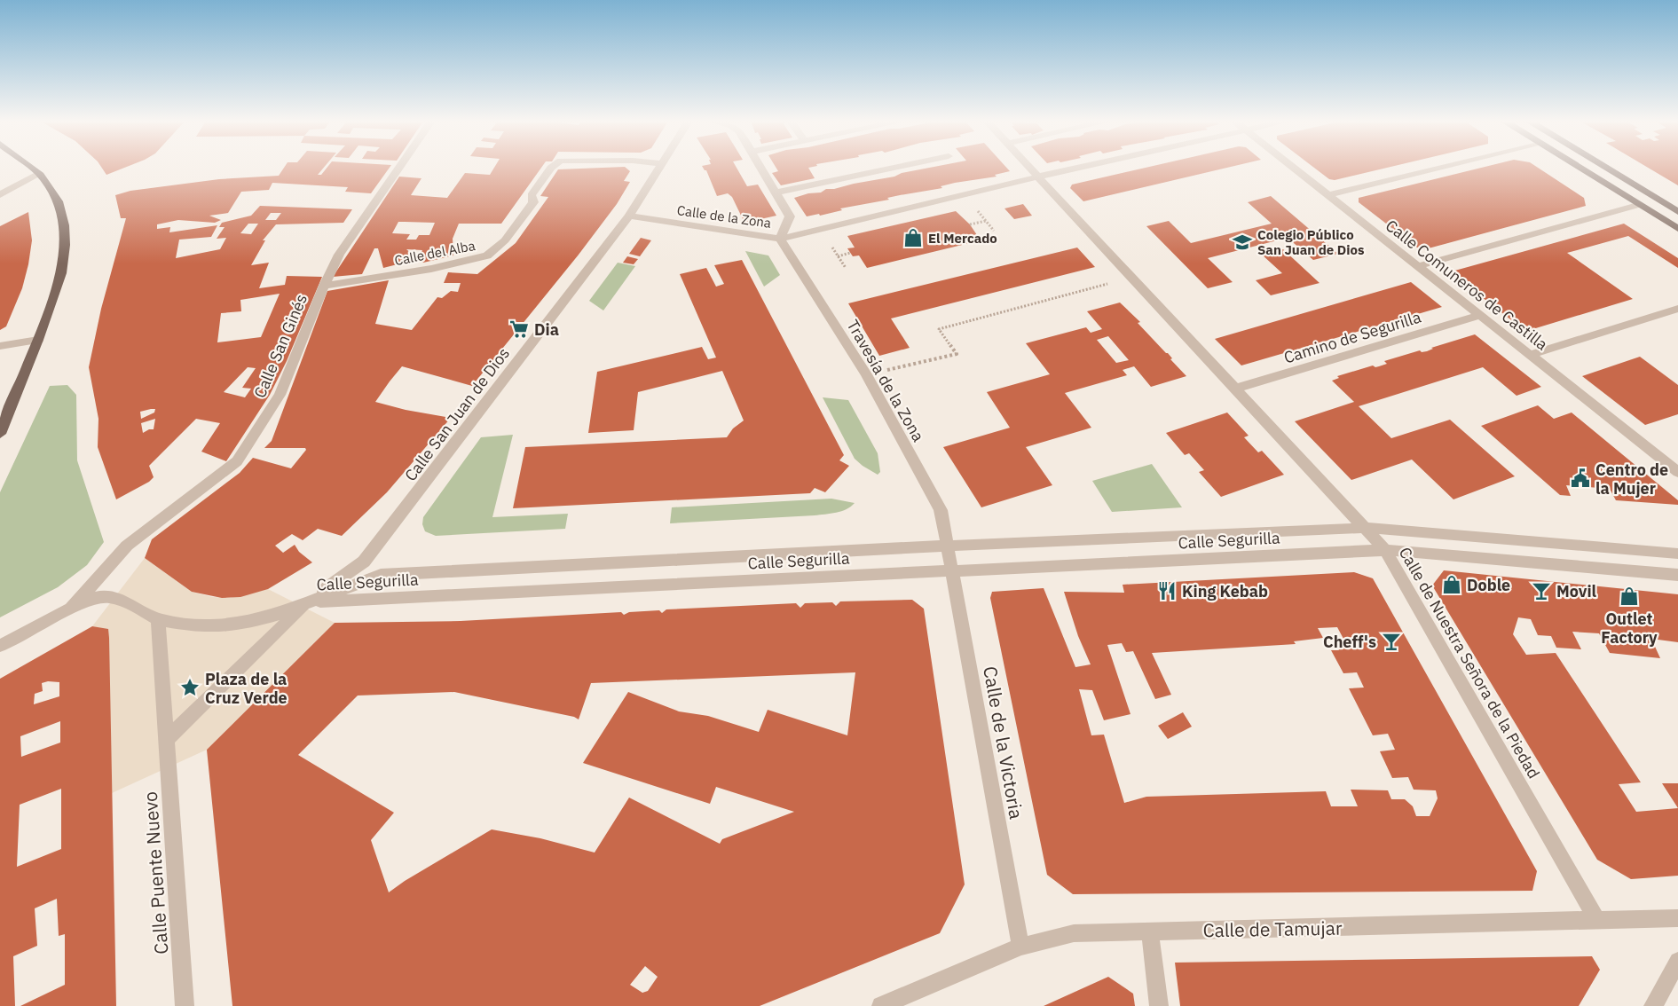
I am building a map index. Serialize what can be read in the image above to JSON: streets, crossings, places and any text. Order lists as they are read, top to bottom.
{
  "streets": {
    "street": [
      "Calle de la Zona",
      "Calle del Alba",
      "Calle Comuneros de Castilla",
      "Camino de Segurilla",
      "Calle San Ginés",
      "Travesía de la Zona",
      "Calle San Juan de Dios",
      "Calle Segurilla",
      "Calle de Nuestra Señora de la Piedad",
      "Calle de la Victoria",
      "Calle Puente Nuevo",
      "Calle de Tamujar"
    ]
  },
  "crossings": [
    ["Calle de la Zona", "Travesía de la Zona"],
    ["Calle de la Zona", "Calle San Juan de Dios"],
    ["Calle de la Zona", "Calle de Nuestra Señora de la Piedad"],
    ["Calle del Alba", "Calle San Ginés"],
    ["Calle Comuneros de Castilla", "Camino de Segurilla"],
    ["Camino de Segurilla", "Calle de Nuestra Señora de la Piedad"],
    ["Travesía de la Zona", "Calle Segurilla"],
    ["Travesía de la Zona", "Calle de la Victoria"],
    ["Calle San Juan de Dios", "Calle Segurilla"],
    ["Calle Segurilla", "Calle de Nuestra Señora de la Piedad"],
    ["Calle Segurilla", "Calle de la Victoria"],
    ["Calle de Nuestra Señora de la Piedad", "Calle de Tamujar"],
    ["Calle de la Victoria", "Calle de Tamujar"]
  ],
  "places": {
    "shop": ["El Mercado", "Doble", "Outlet Factory"],
    "school or university": ["Colegio Público San Juan de Dios"],
    "supermarket": ["Dia"],
    "public building": ["Centro de la Mujer"],
    "restaurant": ["King Kebab"],
    "bar": ["Movil", "Cheff's"],
    "place": ["Plaza de la Cruz Verde"]
  }
}
